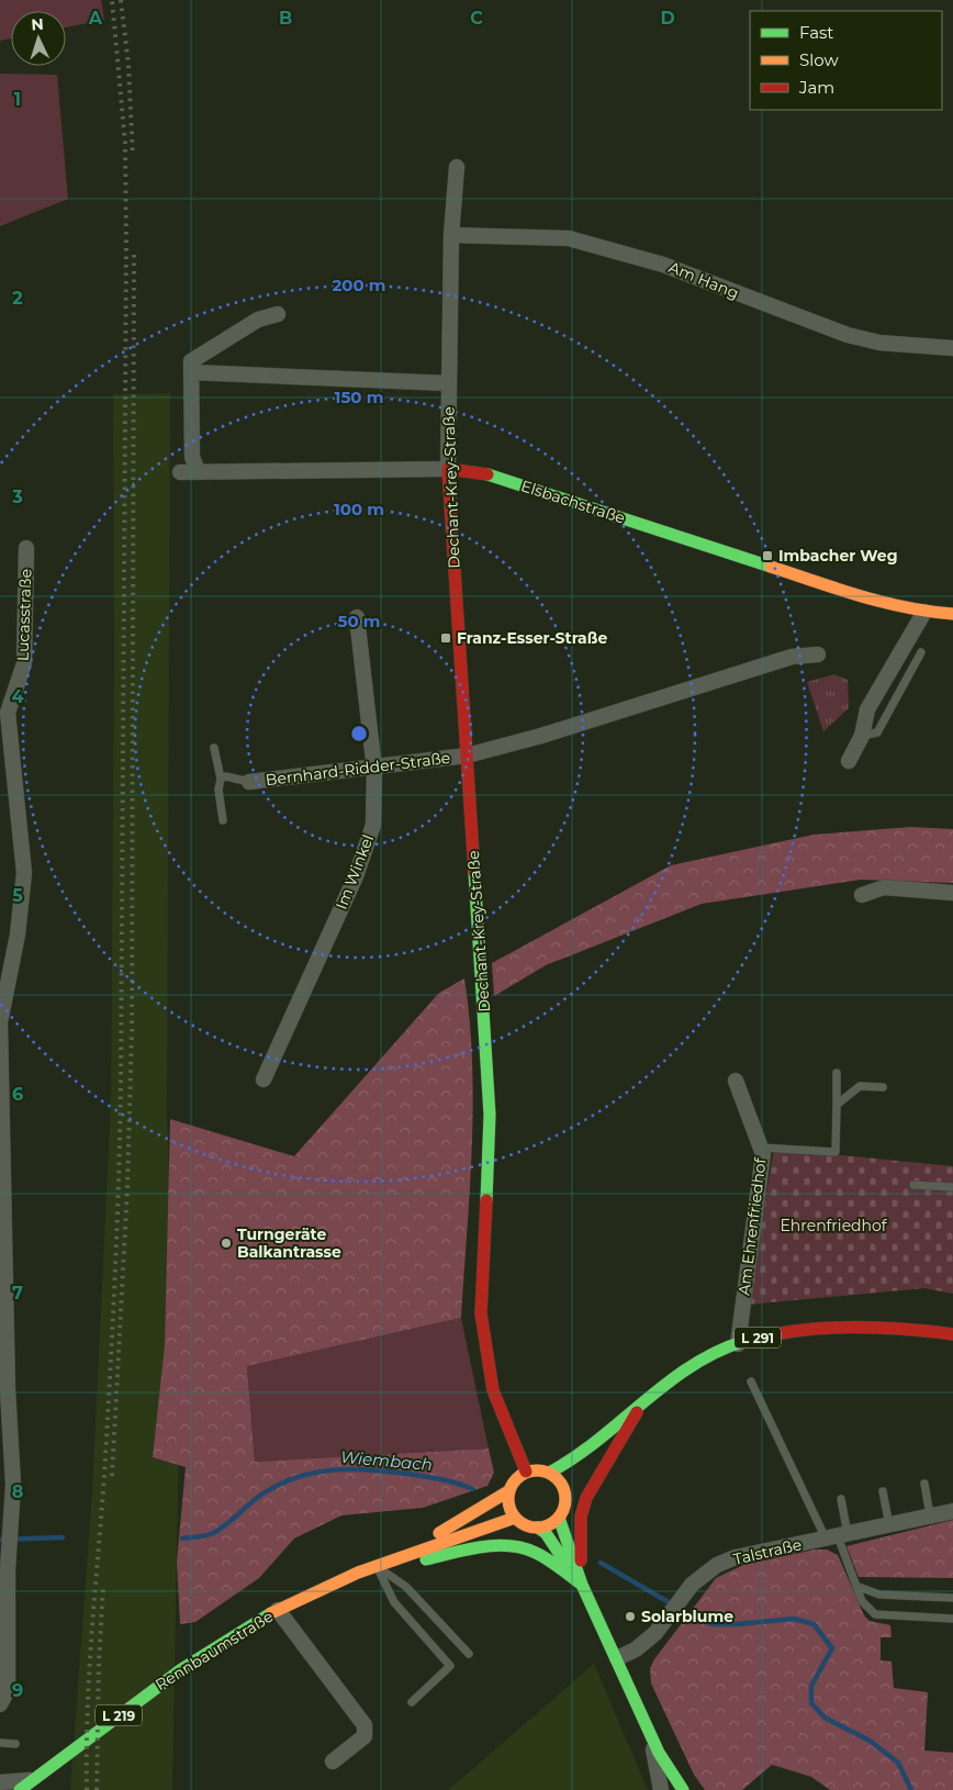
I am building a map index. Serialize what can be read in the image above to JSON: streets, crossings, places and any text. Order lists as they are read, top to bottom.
{
  "streets": {
    "main road": [
      "Dechant-Krey-Straße",
      "Elsbachstraße",
      "L 291",
      "Rennbaumstraße",
      "L 219"
    ],
    "street": [
      "Am Hang",
      "Lucasstraße",
      "Bernhard-Ridder-Straße",
      "Im Winkel",
      "Am Ehrenfriedhof",
      "Talstraße"
    ]
  },
  "crossings": [
    ["Am Hang", "Dechant-Krey-Straße"],
    ["Dechant-Krey-Straße", "Elsbachstraße"],
    ["Dechant-Krey-Straße", "Bernhard-Ridder-Straße"],
    ["Dechant-Krey-Straße", "L 291"],
    ["Dechant-Krey-Straße", "Rennbaumstraße"],
    ["Dechant-Krey-Straße", "L 219"],
    ["Bernhard-Ridder-Straße", "Im Winkel"],
    ["Am Ehrenfriedhof", "L 291"],
    ["L 291", "Rennbaumstraße"],
    ["L 291", "L 219"],
    ["Talstraße", "L 219"],
    ["Rennbaumstraße", "L 219"]
  ],
  "water": ["Wiembach"],
  "parks": ["Ehrenfriedhof"],
  "places": {
    "transit": ["Imbacher Weg", "Franz-Esser-Straße"],
    "other": ["Turngeräte Balkantrasse", "Solarblume"]
  },
  "legend": ["Fast", "Slow", "Jam"],
  "north": "top",
  "grid": {
    "columns": [
      "A",
      "B",
      "C",
      "D"
    ],
    "rows": [
      "1",
      "2",
      "3",
      "4",
      "5",
      "6",
      "7",
      "8",
      "9"
    ]
  },
  "rings": [
    "200 m",
    "150 m",
    "100 m",
    "50 m"
  ]
}
